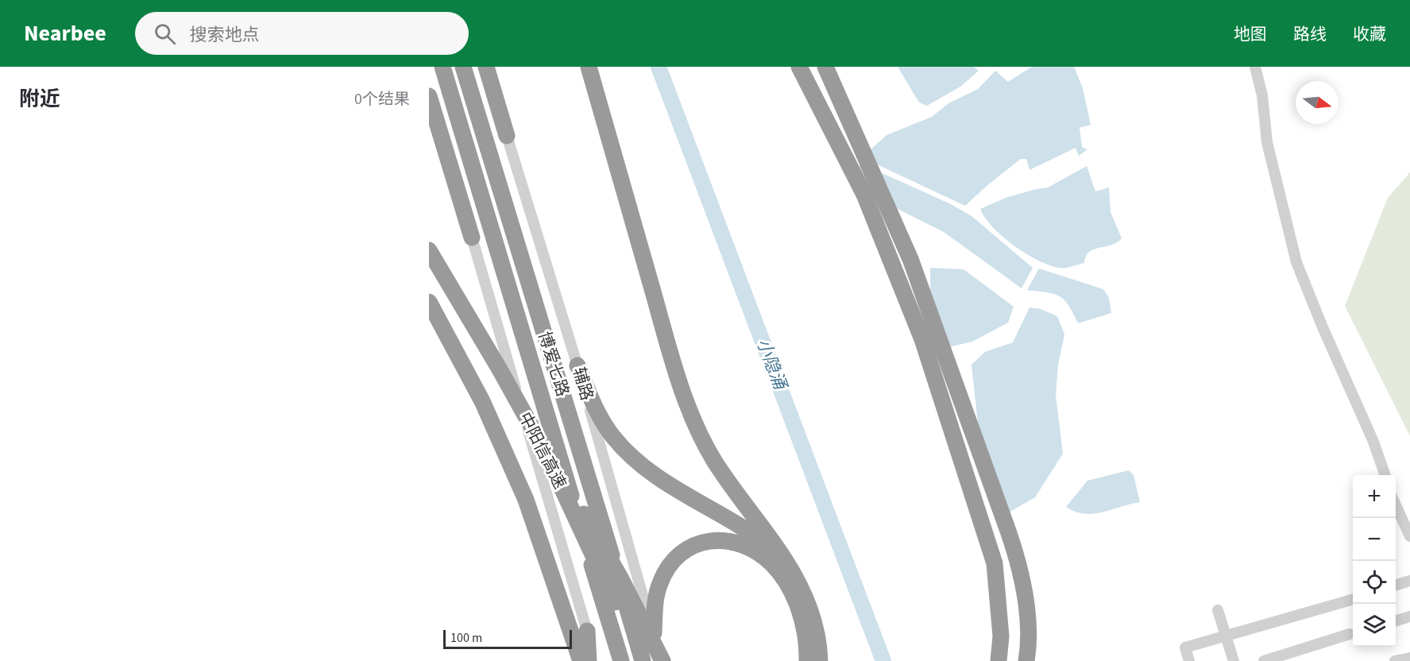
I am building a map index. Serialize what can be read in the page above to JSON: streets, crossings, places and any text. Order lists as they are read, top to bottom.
{
  "streets": {
    "highway": ["博爱七路", "中阳信高速"],
    "street": ["辅路"]
  },
  "water": ["小隐涌"],
  "scale_bar": "100 m",
  "north": "right",
  "page": {
    "header": "Nearbee",
    "search": "搜索地点",
    "nav": ["地图", "路线", "收藏"],
    "heading": ["附近", "0个结果"],
    "map_buttons": ["+", "−"],
    "scale": "100 m"
  }
}
